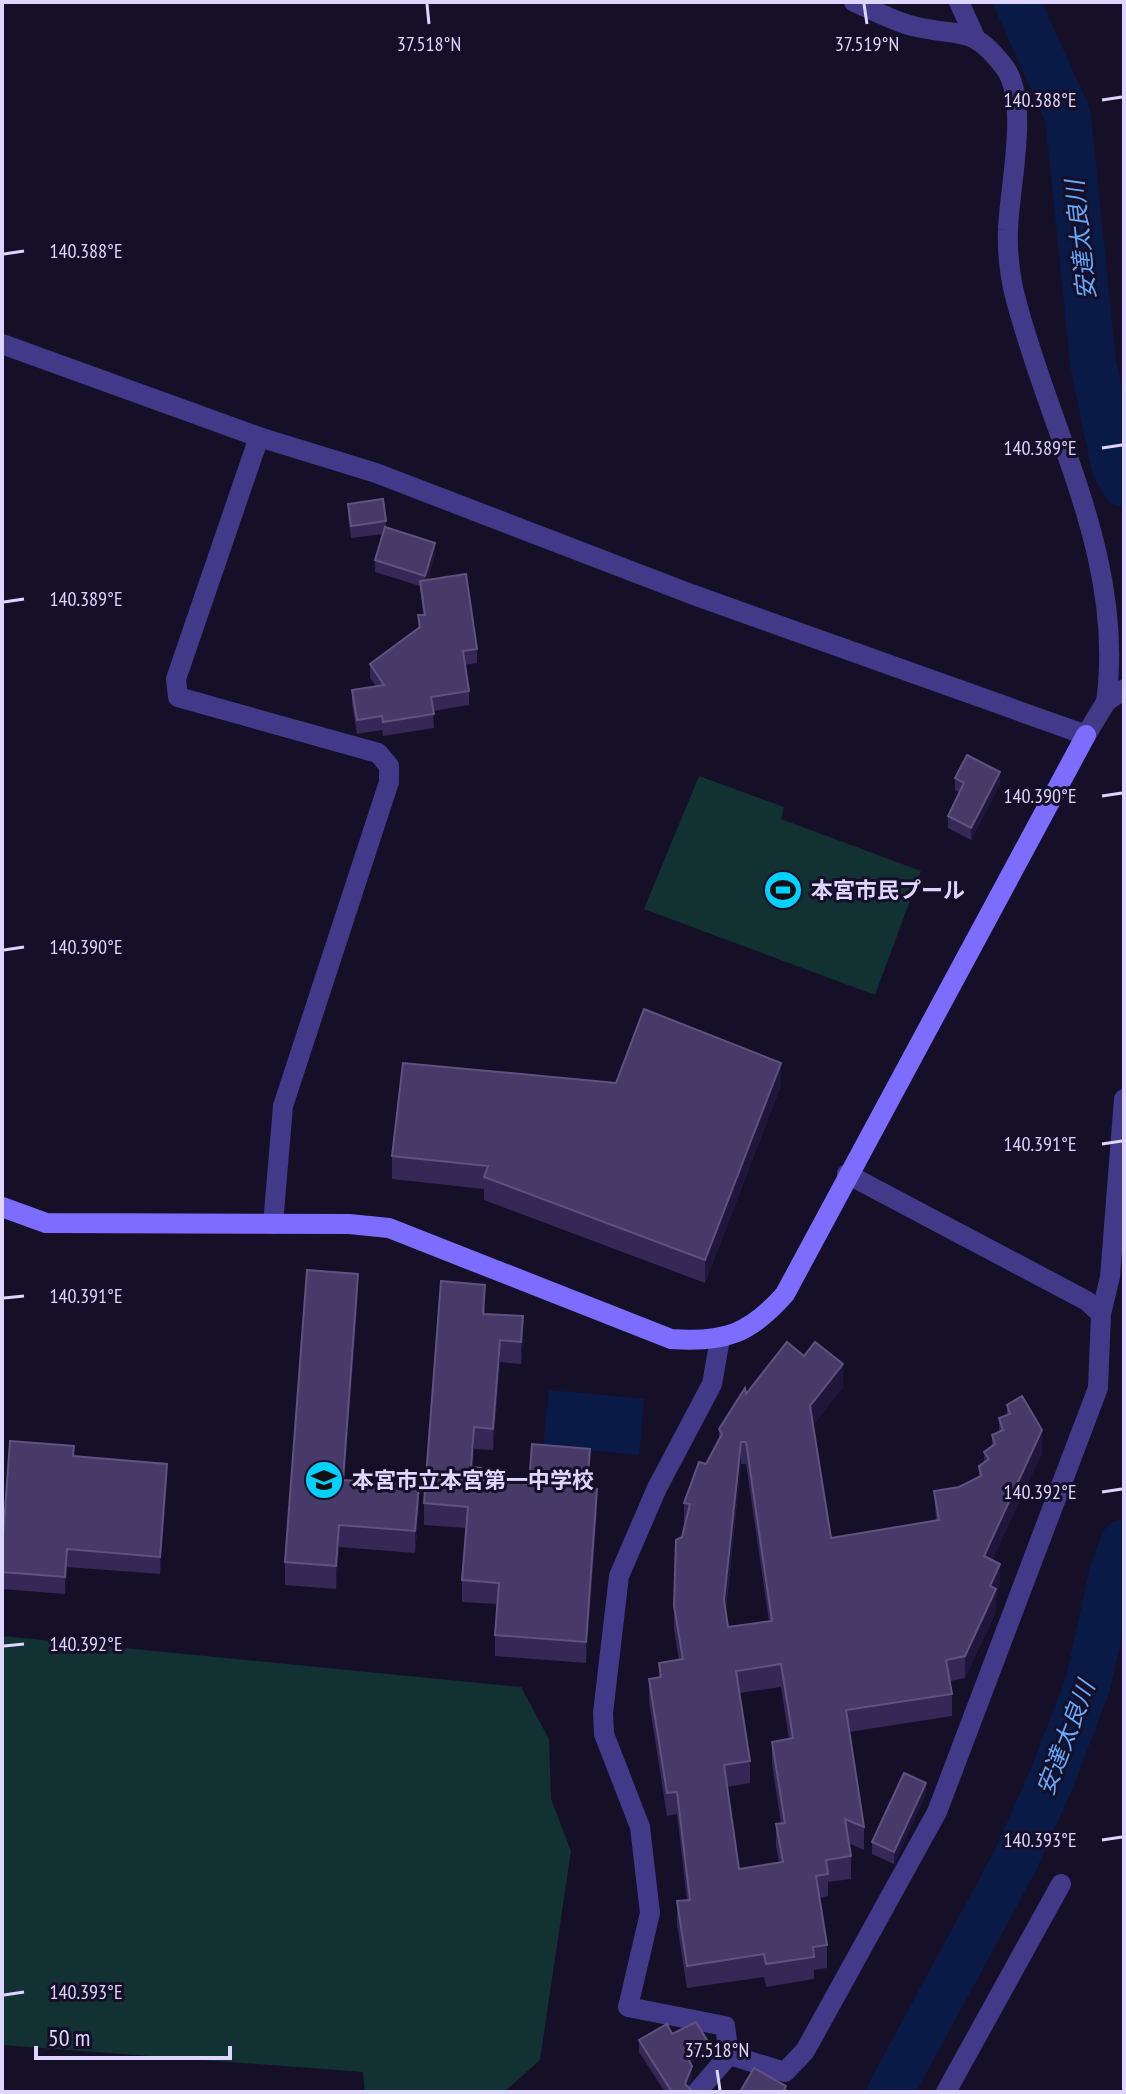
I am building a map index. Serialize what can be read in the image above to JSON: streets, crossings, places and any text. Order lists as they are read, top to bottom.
{
  "water": ["安達太良川"],
  "places": {
    "sports": ["本宮市民プール"],
    "school or university": ["本宮市立本宮第一中学校"]
  },
  "scale_bar": "50 m",
  "coordinates": [
    "37.518°N",
    "37.519°N",
    "140.388°E",
    "140.389°E",
    "140.390°E",
    "140.391°E",
    "140.392°E",
    "140.393°E"
  ]
}
